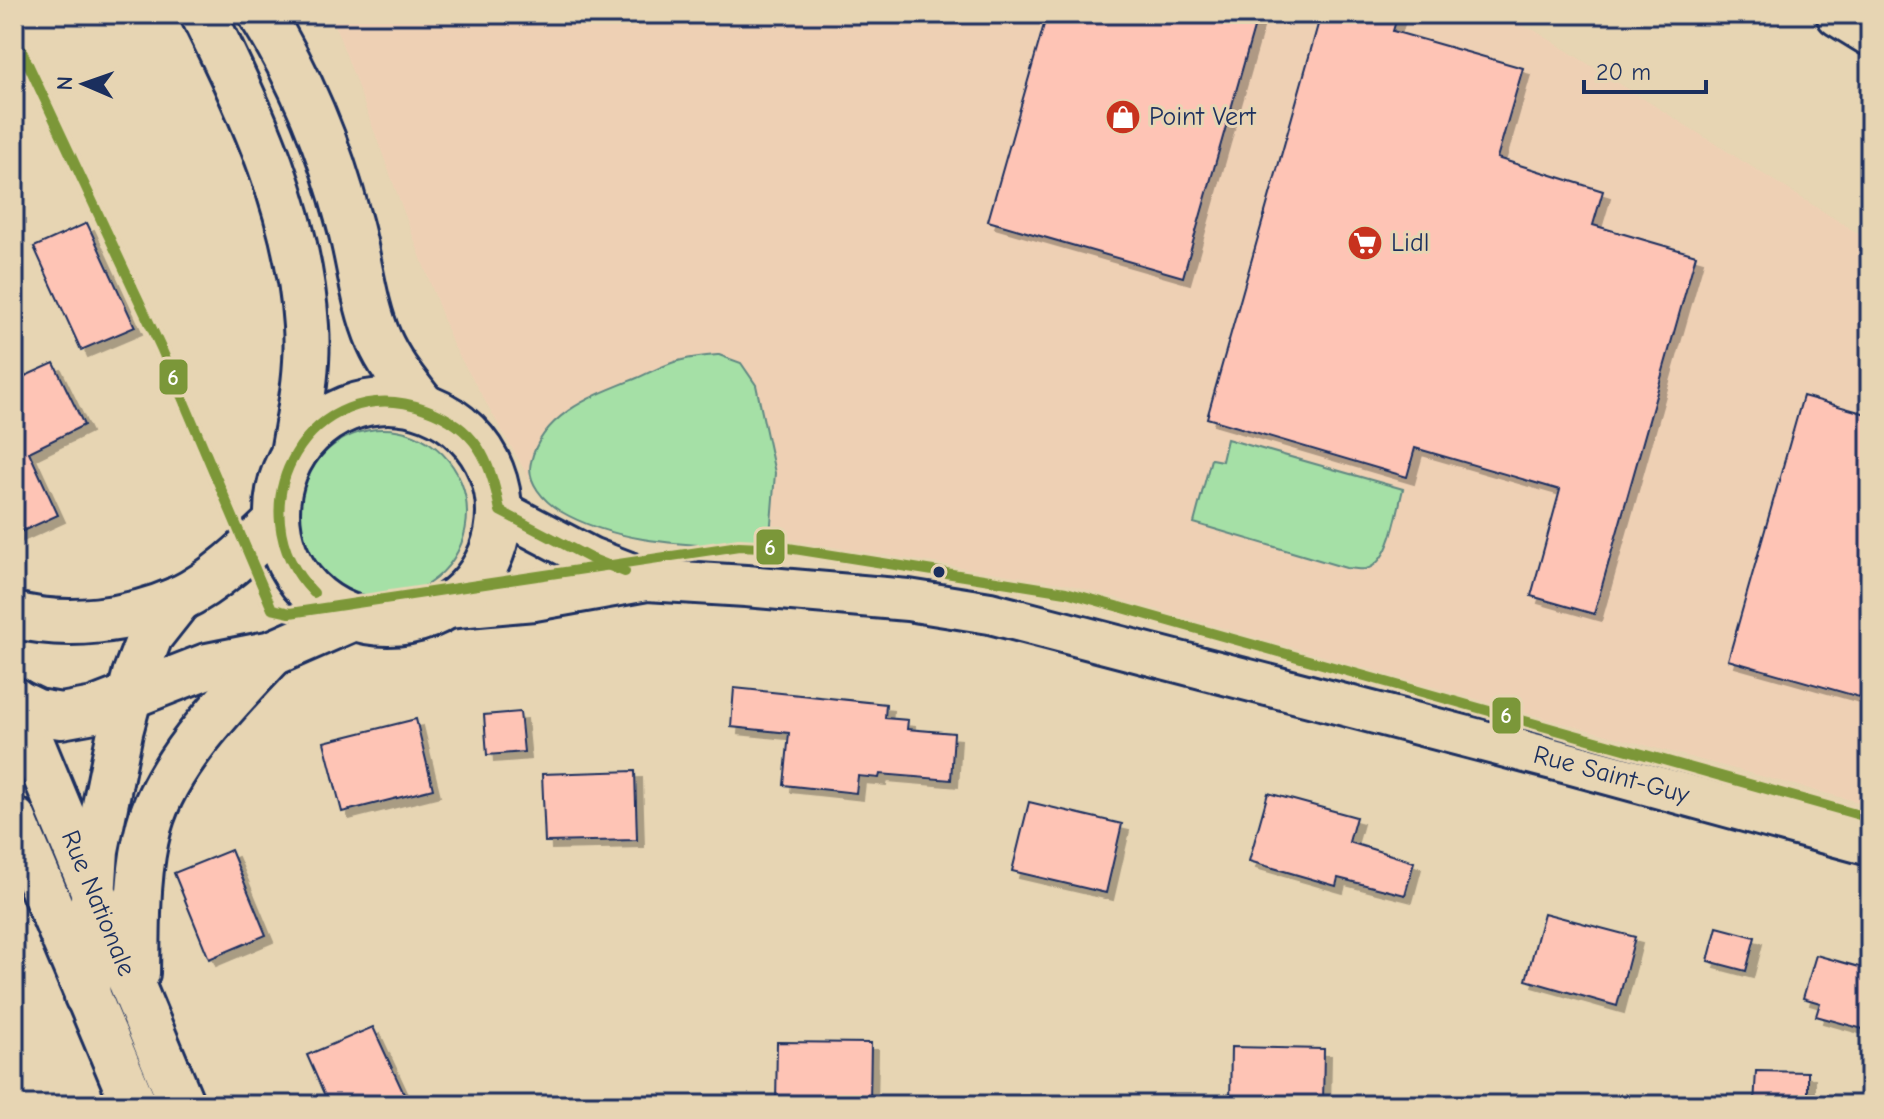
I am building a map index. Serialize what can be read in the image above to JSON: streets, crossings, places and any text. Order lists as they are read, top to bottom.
{
  "streets": {
    "main road": ["Rue Nationale"],
    "street": ["Rue Saint-Guy"]
  },
  "places": {
    "shop": ["Point Vert"],
    "supermarket": ["Lidl"]
  },
  "lines": ["transit line 6"],
  "scale_bar": "20 m",
  "north": "left"
}
